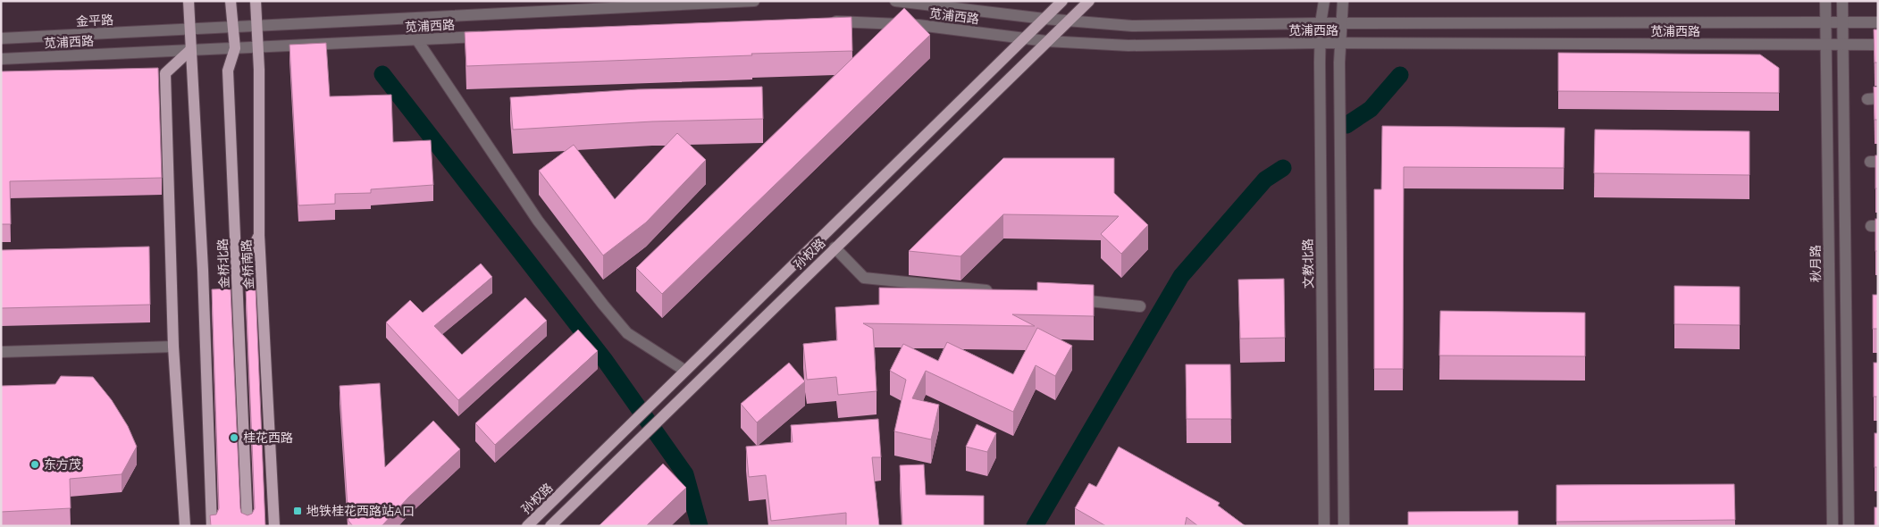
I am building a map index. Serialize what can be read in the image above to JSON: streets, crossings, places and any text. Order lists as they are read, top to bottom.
{
  "streets": {
    "main road": ["孙权路", "金桥北路", "金桥南路"],
    "street": [
      "苋浦西路",
      "金平路",
      "文教北路",
      "秋月路"
    ]
  },
  "crossings": [
    ["苋浦西路", "金平路"],
    ["苋浦西路", "孙权路"],
    ["苋浦西路", "金桥北路"],
    ["苋浦西路", "文教北路"],
    ["苋浦西路", "秋月路"],
    ["苋浦西路", "金桥南路"],
    ["金平路", "金桥北路"]
  ],
  "places": {
    "other": ["桂花西路", "东方茂"],
    "transit": ["地铁桂花西路站A口"]
  }
}
